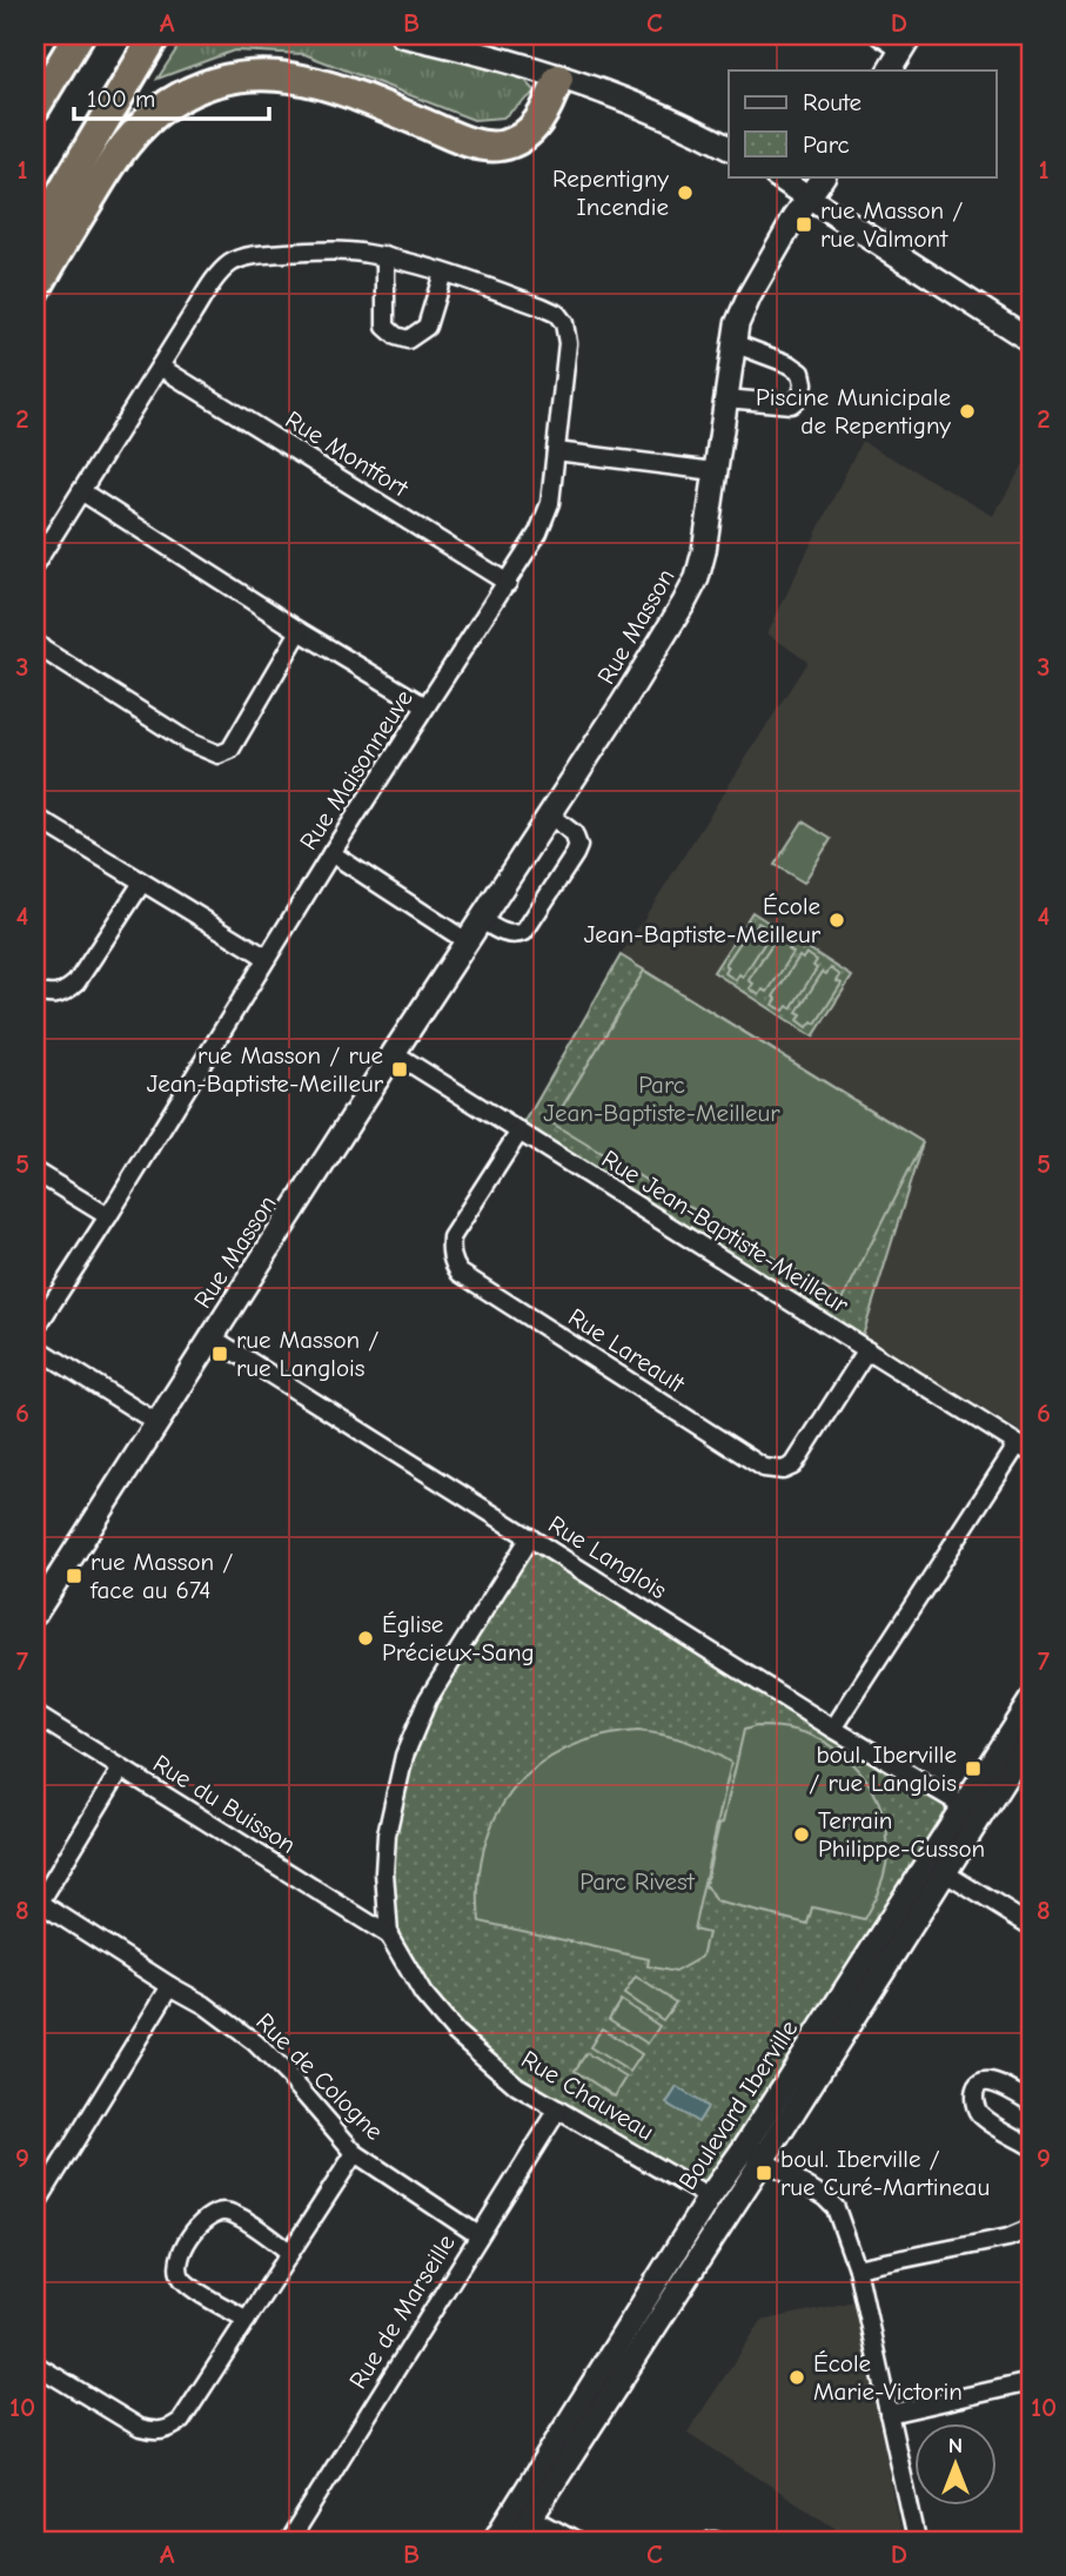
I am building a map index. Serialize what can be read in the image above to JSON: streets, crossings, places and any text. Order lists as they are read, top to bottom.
{
  "streets": {
    "street": [
      "Rue Montfort",
      "Rue Masson",
      "Rue Maisonneuve",
      "Rue Jean-Baptiste-Meilleur",
      "Rue Lareault",
      "Rue Langlois",
      "Rue du Buisson",
      "Rue de Cologne",
      "Rue Chauveau",
      "Boulevard Iberville",
      "Rue de Marseille"
    ]
  },
  "crossings": [
    ["Rue Montfort", "Rue Maisonneuve"],
    ["Rue Masson", "Rue Jean-Baptiste-Meilleur"],
    ["Rue Masson", "Rue Langlois"],
    ["Rue Jean-Baptiste-Meilleur", "Rue Lareault"],
    ["Rue Langlois", "Rue Chauveau"],
    ["Rue Langlois", "Boulevard Iberville"],
    ["Rue du Buisson", "Rue Chauveau"],
    ["Rue de Cologne", "Rue de Marseille"],
    ["Rue Chauveau", "Boulevard Iberville"],
    ["Rue Chauveau", "Rue de Marseille"]
  ],
  "parks": ["Parc Jean-Baptiste-Meilleur", "Parc Rivest"],
  "places": {
    "other": [
      "Repentigny Incendie",
      "Piscine Municipale de Repentigny",
      "École Jean-Baptiste-Meilleur",
      "Église Précieux-Sang",
      "Terrain Philippe-Cusson",
      "École Marie-Victorin"
    ],
    "transit": [
      "rue Masson / rue Valmont",
      "rue Masson / rue Jean-Baptiste-Meilleur",
      "rue Masson / rue Langlois",
      "rue Masson / face au 674",
      "boul. Iberville / rue Langlois",
      "boul. Iberville / rue Curé-Martineau"
    ]
  },
  "legend": ["Route", "Parc"],
  "scale_bar": "100 m",
  "north": "top",
  "grid": {
    "columns": [
      "A",
      "B",
      "C",
      "D"
    ],
    "rows": [
      "1",
      "2",
      "3",
      "4",
      "5",
      "6",
      "7",
      "8",
      "9",
      "10"
    ]
  }
}
